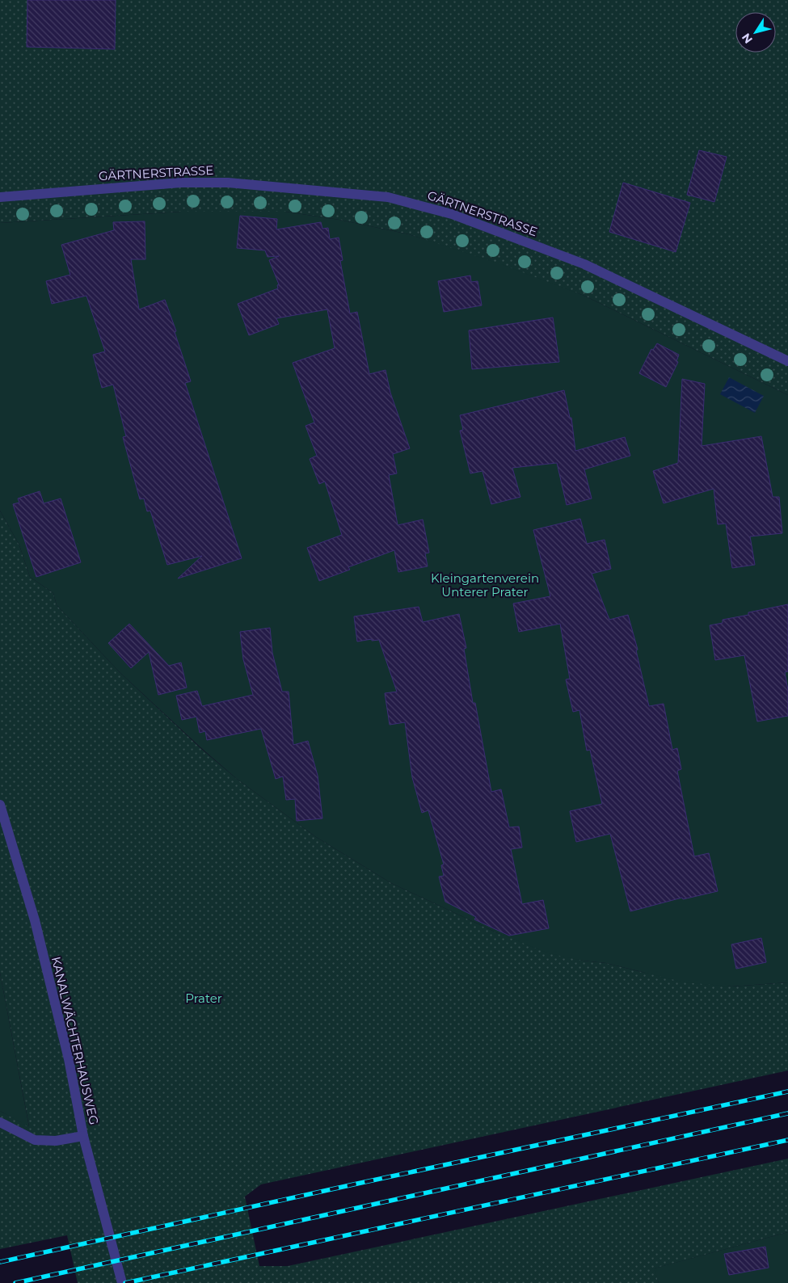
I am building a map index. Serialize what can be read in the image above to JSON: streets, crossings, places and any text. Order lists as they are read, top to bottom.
{
  "streets": {
    "street": ["GÄRTNERSTRASSE", "KANALWÄCHTERHAUSWEG"]
  },
  "parks": ["Kleingartenverein Unterer Prater", "Prater"],
  "north": "bottom left"
}
